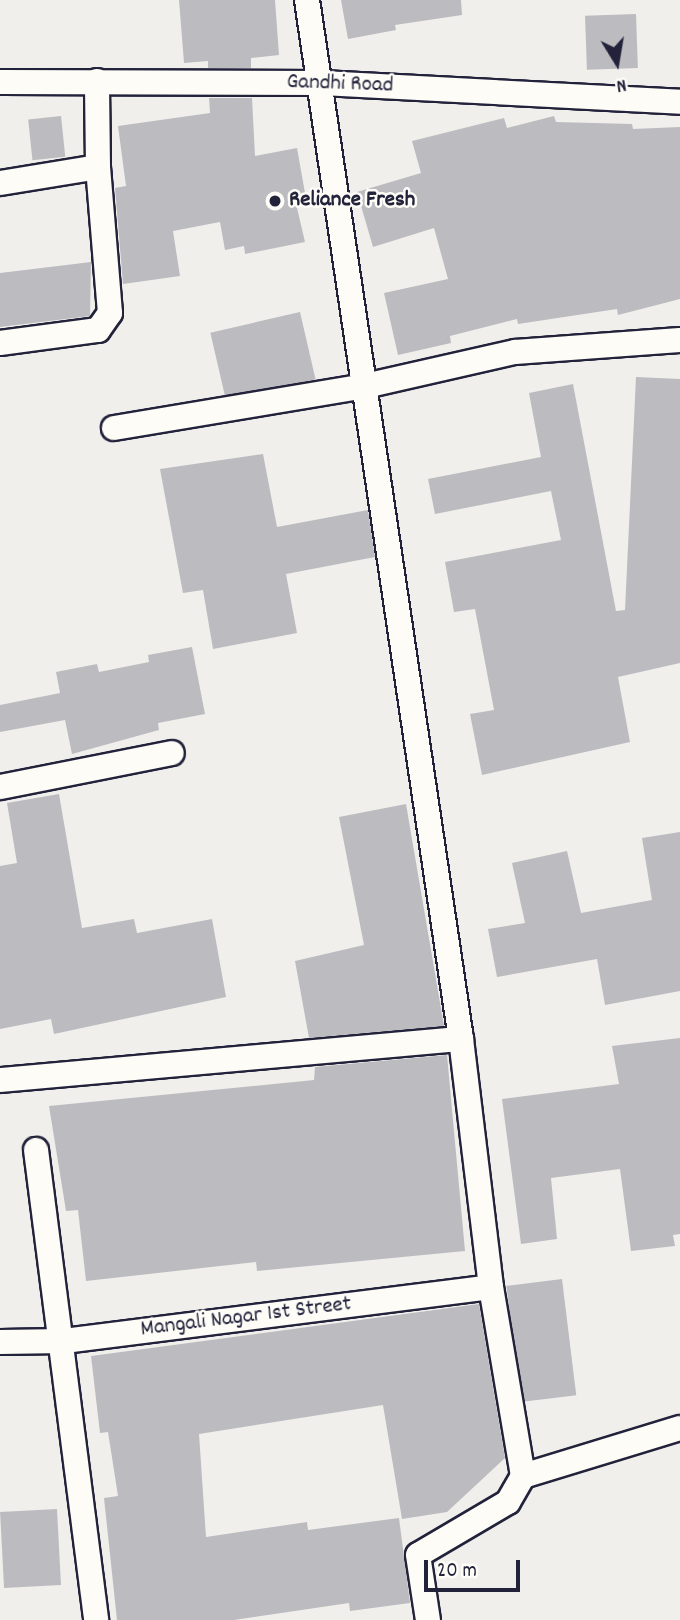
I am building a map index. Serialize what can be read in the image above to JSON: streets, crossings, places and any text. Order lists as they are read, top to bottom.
{
  "streets": {
    "street": ["Gandhi Road", "Mangali Nagar 1st Street"]
  },
  "places": ["Reliance Fresh"],
  "scale_bar": "20 m",
  "north": "bottom"
}
